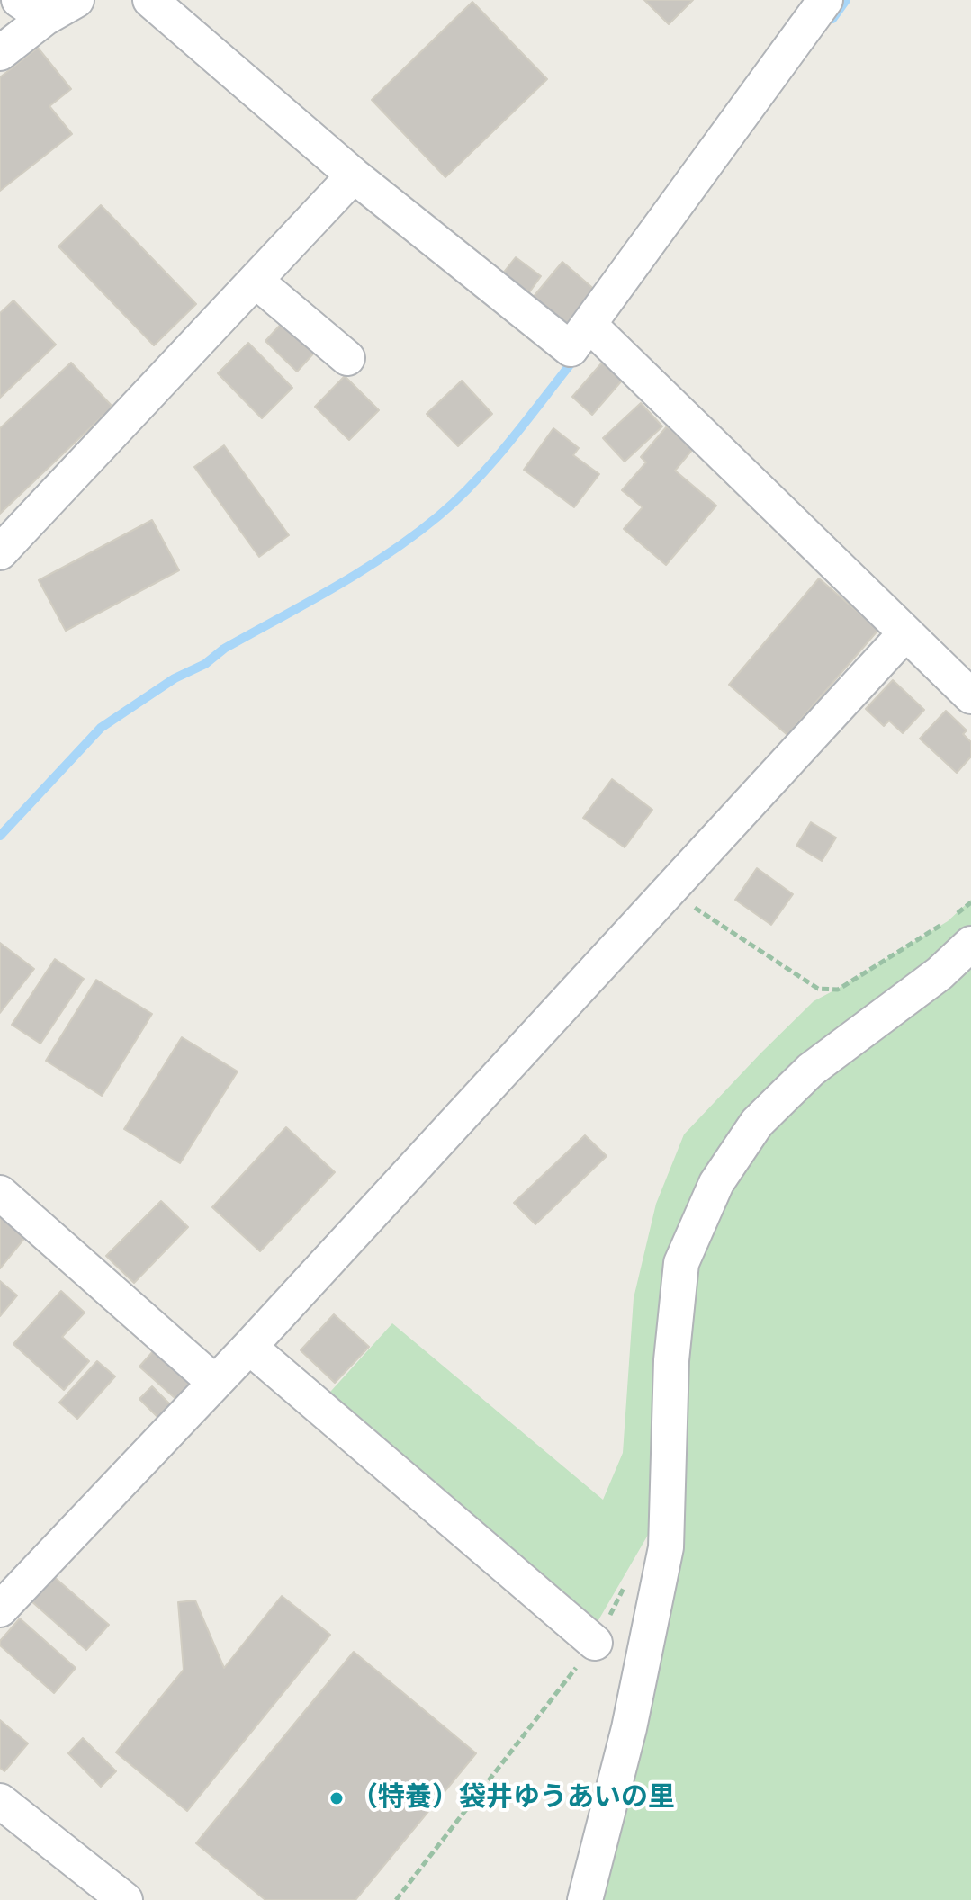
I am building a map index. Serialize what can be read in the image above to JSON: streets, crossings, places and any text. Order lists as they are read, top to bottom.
{
  "places": ["（特養）袋井ゆうあいの里"]
}
